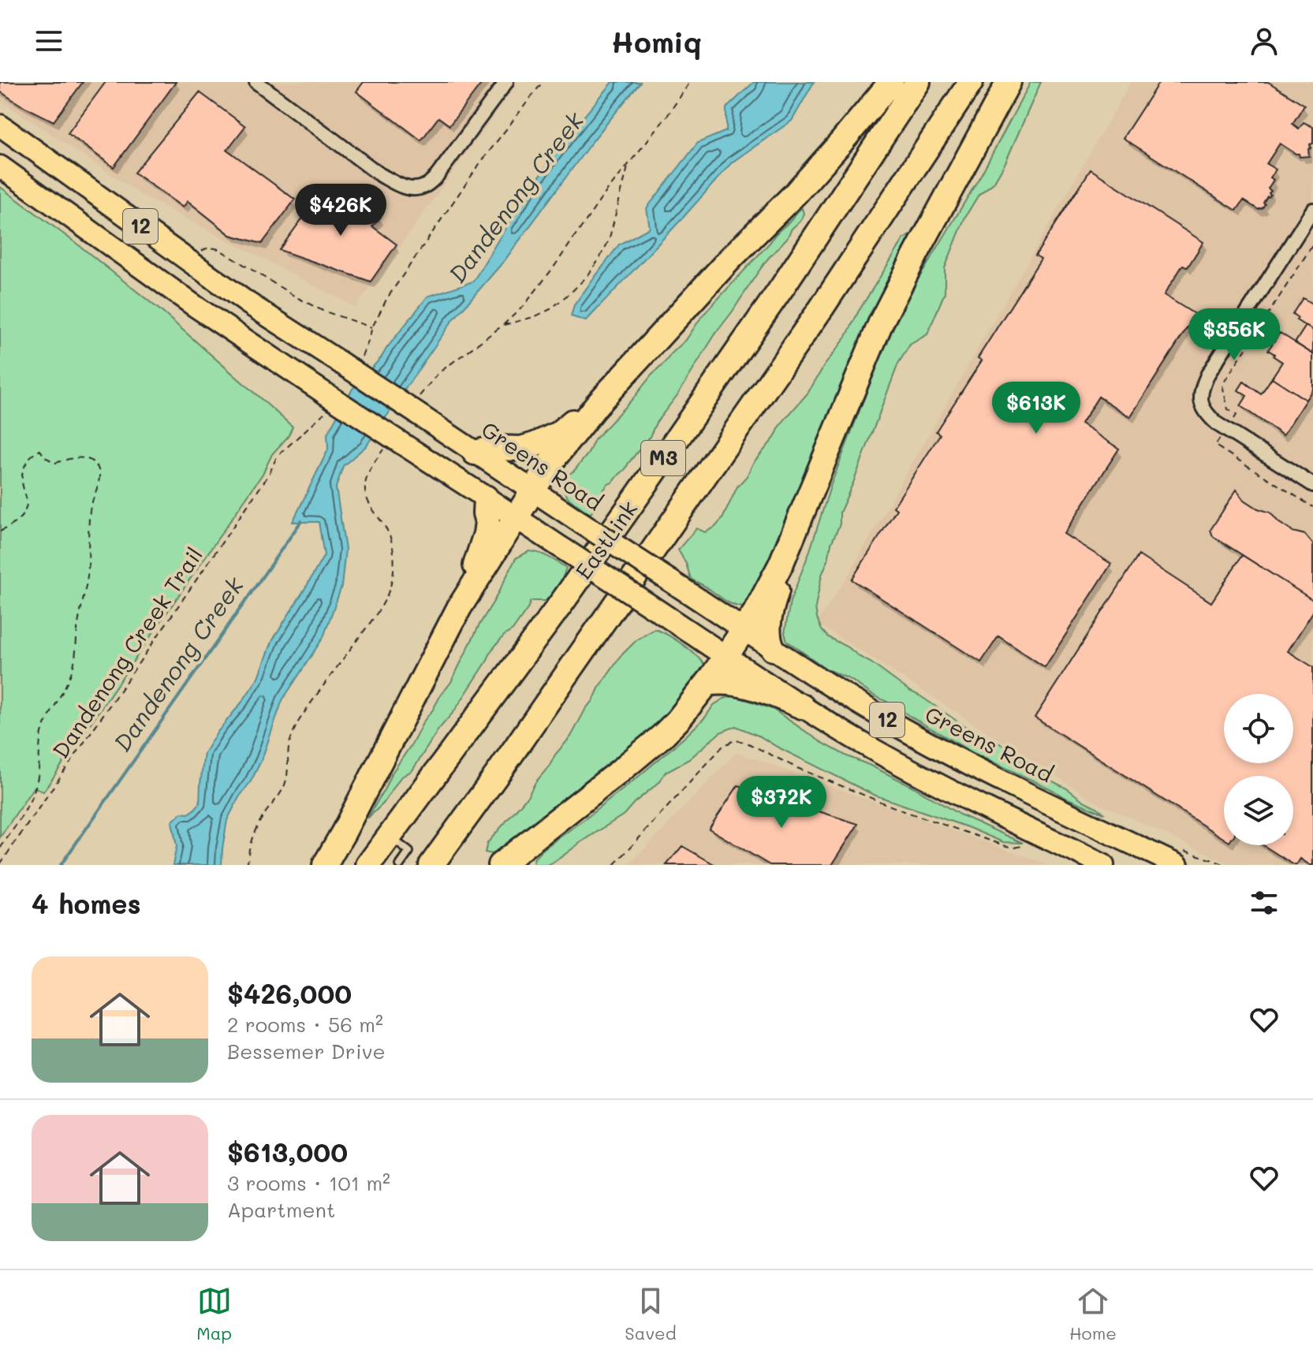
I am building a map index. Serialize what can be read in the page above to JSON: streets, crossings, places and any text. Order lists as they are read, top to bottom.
{
  "streets": {
    "highway": ["M3", "EastLink"],
    "main road": ["12", "Greens Road"],
    "path": ["Dandenong Creek Trail"]
  },
  "water": ["Dandenong Creek"],
  "page": {
    "header": "Homiq",
    "price": [
      "$426K",
      "$356K",
      "$613K",
      "$372K"
    ],
    "heading": "4 homes",
    "list": [
      {
        "name": "$426,000",
        "note": "2 rooms · 56 m² · Bessemer Drive"
      },
      {
        "name": "$613,000",
        "note": "3 rooms · 101 m² · Apartment"
      }
    ],
    "tabs": ["Map", "Saved", "Home"]
  }
}
